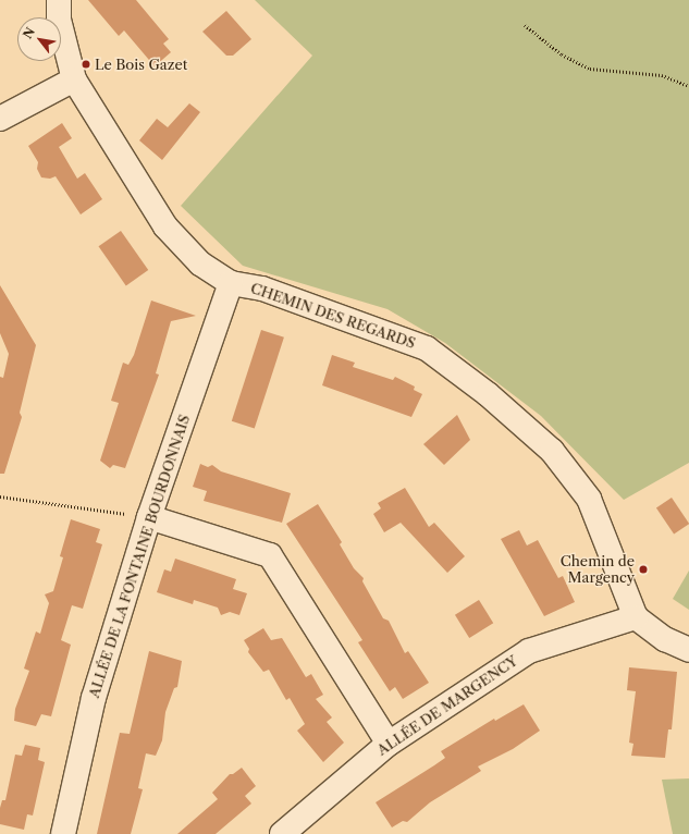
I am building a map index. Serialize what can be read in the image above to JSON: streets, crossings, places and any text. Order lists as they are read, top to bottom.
{
  "streets": {
    "street": ["CHEMIN DES REGARDS", "ALLÉE DE LA FONTAINE BOURDONNAIS", "ALLÉE DE MARGENCY"]
  },
  "crossings": [
    ["CHEMIN DES REGARDS", "ALLÉE DE LA FONTAINE BOURDONNAIS"],
    ["CHEMIN DES REGARDS", "ALLÉE DE MARGENCY"]
  ],
  "places": ["Le Bois Gazet", "Chemin de Margency"],
  "north": "top left"
}
